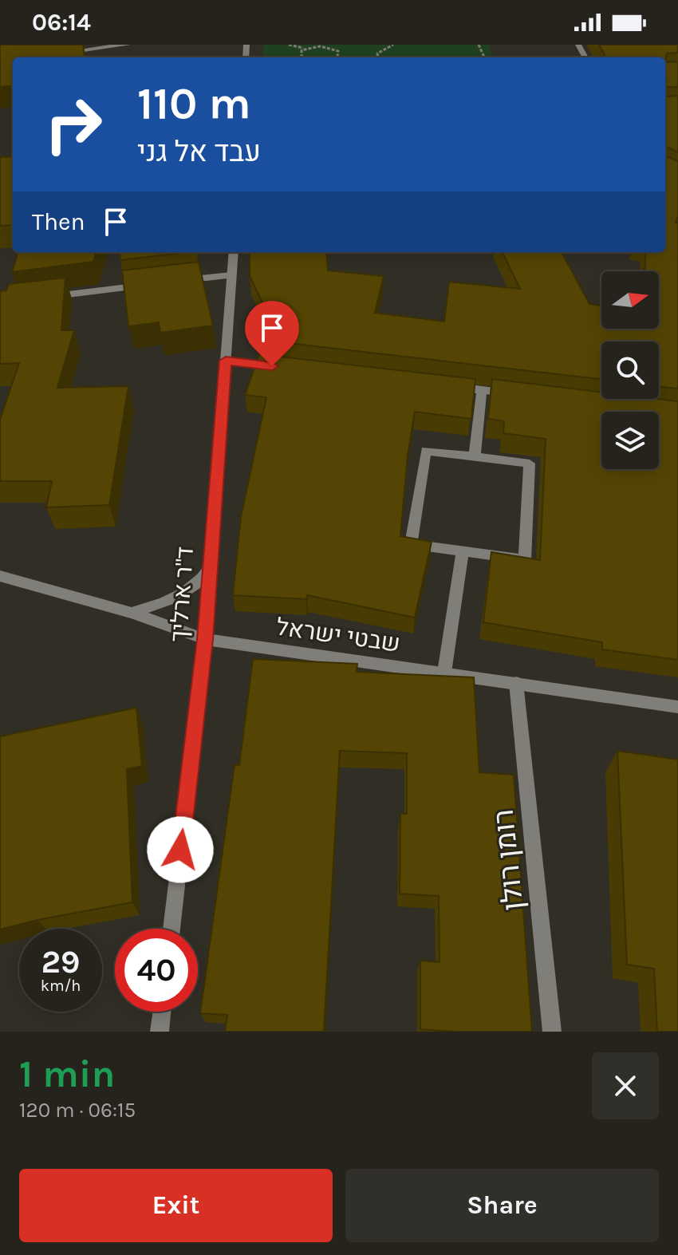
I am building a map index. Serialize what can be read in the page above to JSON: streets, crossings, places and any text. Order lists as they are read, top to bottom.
{
  "streets": {
    "street": ["ד\"ר ארליך", "שבטי ישראל", "רומן רולן"]
  },
  "crossings": [
    ["ד\"ר ארליך", "שבטי ישראל"],
    ["שבטי ישראל", "רומן רולן"]
  ],
  "north": "right",
  "page": {
    "status": "06:14",
    "turn": ["110 m", "עבד אל גני"],
    "then": "Then",
    "speed": "29 km/h",
    "limit": "40",
    "heading": ["1 min", "120 m · 06:15"],
    "buttons": ["Exit", "Share"]
  }
}
